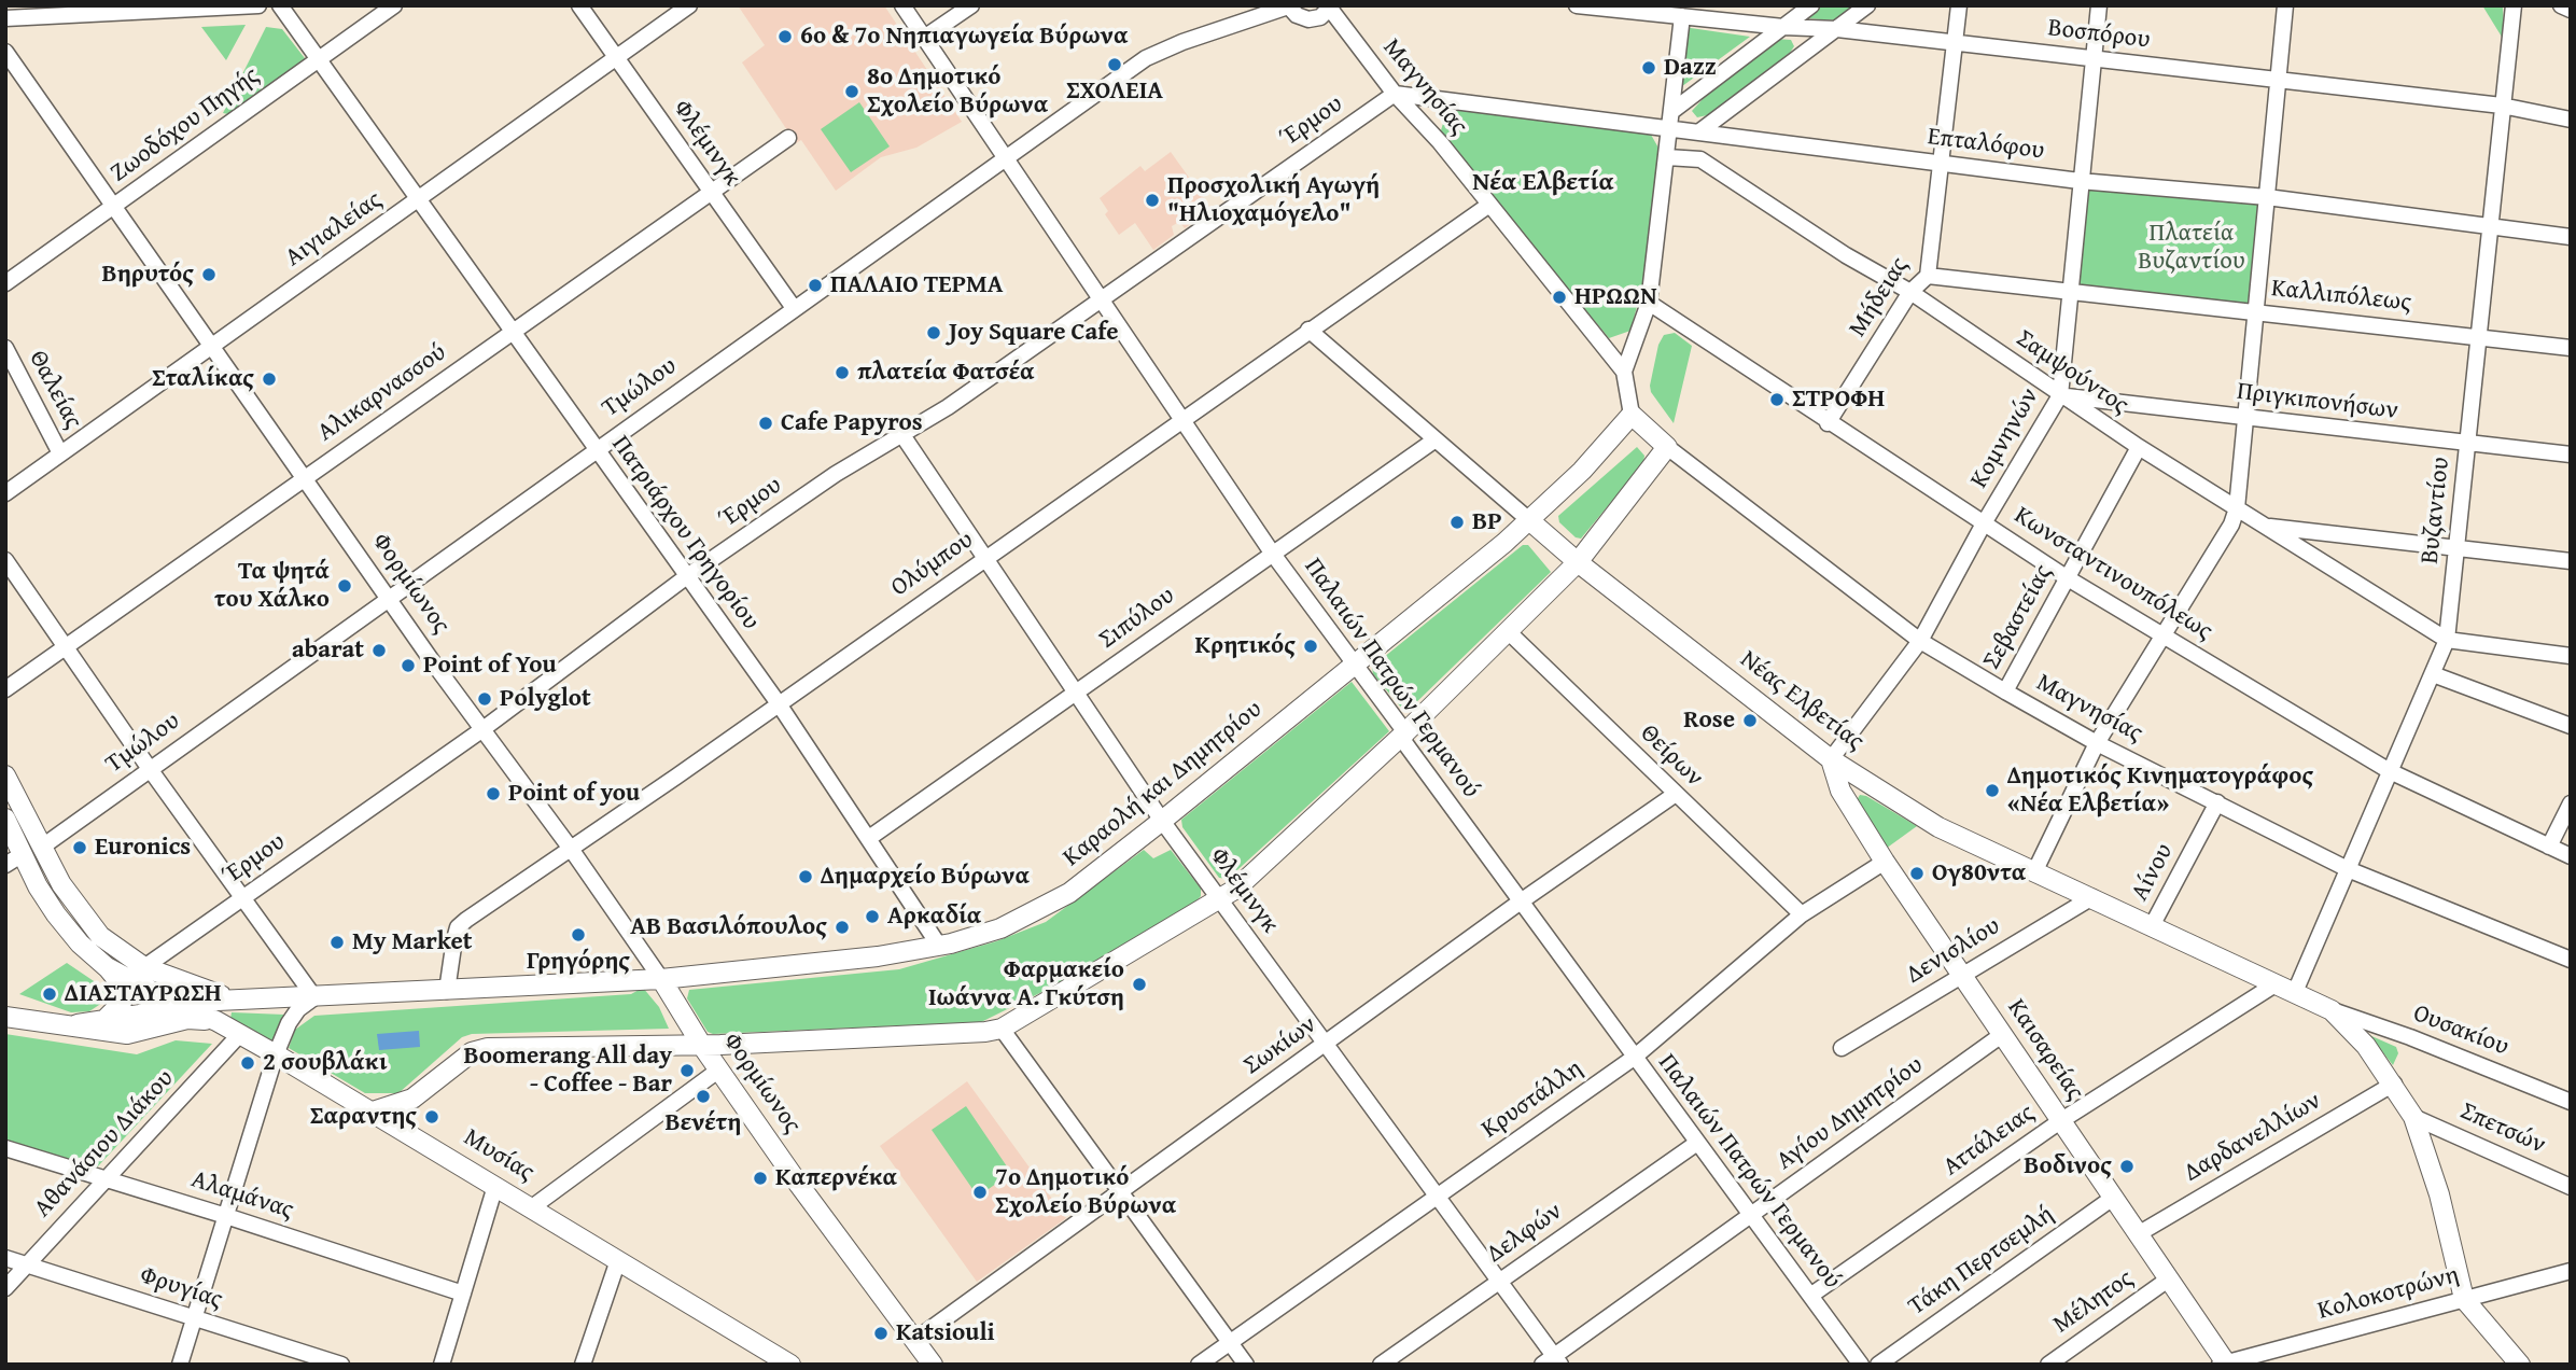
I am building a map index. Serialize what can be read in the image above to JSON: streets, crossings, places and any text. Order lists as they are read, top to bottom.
{
  "streets": {
    "street": [
      "Βοσπόρου",
      "Μαγνησίας",
      "Έρμου",
      "Ζωοδόχου Πηγής",
      "Φλέμινγκ",
      "Επταλόφου",
      "Αιγιαλείας",
      "Καλλιπόλεως",
      "Μήδειας",
      "Σαμψούντος",
      "Τμώλου",
      "Θαλείας",
      "Αλικαρνασσού",
      "Πριγκιπονήσων",
      "Κομνηνών",
      "Βυζαντίου",
      "Πατριάρχου Γρηγορίου",
      "Ολύμπου",
      "Κωνσταντινουπόλεως",
      "Φορμίωνος",
      "Σεβαστείας",
      "Σιπύλου",
      "Παλαιών Πατρών Γερμανού",
      "Νέας Ελβετίας",
      "Θείρων",
      "Καραολή και Δημητρίου",
      "Αίνου",
      "Δενισλίου",
      "Ουσακίου",
      "Σωκίων",
      "Καισαρείας",
      "Κρυστάλλη",
      "Αγίου Δημητρίου",
      "Σπετσών",
      "Δαρδανελλίων",
      "Αττάλειας",
      "Αθανάσιου Διάκου",
      "Μυσίας",
      "Αλαμάνας",
      "Δελφών",
      "Τάκη Περτσεμλή",
      "Φρυγίας",
      "Κολοκοτρώνη",
      "Μέλητος"
    ]
  },
  "crossings": [
    ["Βοσπόρου", "Μήδειας"],
    ["Βοσπόρου", "Κομνηνών"],
    ["Βοσπόρου", "Βυζαντίου"],
    ["Μαγνησίας", "Έρμου"],
    ["Μαγνησίας", "Επταλόφου"],
    ["Μαγνησίας", "Κομνηνών"],
    ["Μαγνησίας", "Βυζαντίου"],
    ["Μαγνησίας", "Ολύμπου"],
    ["Μαγνησίας", "Σεβαστείας"],
    ["Μαγνησίας", "Αίνου"],
    ["Έρμου", "Φλέμινγκ"],
    ["Έρμου", "Επταλόφου"],
    ["Έρμου", "Πατριάρχου Γρηγορίου"],
    ["Έρμου", "Φορμίωνος"],
    ["Έρμου", "Παλαιών Πατρών Γερμανού"],
    ["Ζωοδόχου Πηγής", "Πατριάρχου Γρηγορίου"],
    ["Ζωοδόχου Πηγής", "Φορμίωνος"],
    ["Φλέμινγκ", "Αιγιαλείας"],
    ["Φλέμινγκ", "Τμώλου"],
    ["Φλέμινγκ", "Αλικαρνασσού"],
    ["Φλέμινγκ", "Ολύμπου"],
    ["Φλέμινγκ", "Σιπύλου"],
    ["Φλέμινγκ", "Καραολή και Δημητρίου"],
    ["Φλέμινγκ", "Σωκίων"],
    ["Φλέμινγκ", "Κρυστάλλη"],
    ["Φλέμινγκ", "Αγίου Δημητρίου"],
    ["Φλέμινγκ", "Δελφών"],
    ["Επταλόφου", "Μήδειας"],
    ["Επταλόφου", "Κομνηνών"],
    ["Επταλόφου", "Βυζαντίου"],
    ["Αιγιαλείας", "Θαλείας"],
    ["Αιγιαλείας", "Πατριάρχου Γρηγορίου"],
    ["Αιγιαλείας", "Φορμίωνος"],
    ["Καλλιπόλεως", "Μήδειας"],
    ["Καλλιπόλεως", "Κομνηνών"],
    ["Καλλιπόλεως", "Βυζαντίου"],
    ["Μήδειας", "Σαμψούντος"],
    ["Μήδειας", "Κωνσταντινουπόλεως"],
    ["Σαμψούντος", "Πριγκιπονήσων"],
    ["Σαμψούντος", "Κομνηνών"],
    ["Σαμψούντος", "Βυζαντίου"],
    ["Σαμψούντος", "Σεβαστείας"],
    ["Τμώλου", "Πατριάρχου Γρηγορίου"],
    ["Τμώλου", "Φορμίωνος"],
    ["Τμώλου", "Παλαιών Πατρών Γερμανού"],
    ["Αλικαρνασσού", "Πατριάρχου Γρηγορίου"],
    ["Αλικαρνασσού", "Φορμίωνος"],
    ["Πριγκιπονήσων", "Κομνηνών"],
    ["Πριγκιπονήσων", "Βυζαντίου"],
    ["Κομνηνών", "Κωνσταντινουπόλεως"],
    ["Κομνηνών", "Νέας Ελβετίας"],
    ["Κομνηνών", "Καισαρείας"],
    ["Βυζαντίου", "Κωνσταντινουπόλεως"],
    ["Βυζαντίου", "Νέας Ελβετίας"],
    ["Πατριάρχου Γρηγορίου", "Ολύμπου"],
    ["Πατριάρχου Γρηγορίου", "Σιπύλου"],
    ["Πατριάρχου Γρηγορίου", "Καραολή και Δημητρίου"],
    ["Ολύμπου", "Φορμίωνος"],
    ["Ολύμπου", "Παλαιών Πατρών Γερμανού"],
    ["Ολύμπου", "Νέας Ελβετίας"],
    ["Ολύμπου", "Καραολή και Δημητρίου"],
    ["Κωνσταντινουπόλεως", "Σεβαστείας"],
    ["Φορμίωνος", "Καραολή και Δημητρίου"],
    ["Φορμίωνος", "Σωκίων"],
    ["Σιπύλου", "Παλαιών Πατρών Γερμανού"],
    ["Σιπύλου", "Νέας Ελβετίας"],
    ["Παλαιών Πατρών Γερμανού", "Καραολή και Δημητρίου"],
    ["Παλαιών Πατρών Γερμανού", "Σωκίων"],
    ["Παλαιών Πατρών Γερμανού", "Κρυστάλλη"],
    ["Παλαιών Πατρών Γερμανού", "Αγίου Δημητρίου"],
    ["Παλαιών Πατρών Γερμανού", "Αττάλειας"],
    ["Παλαιών Πατρών Γερμανού", "Δελφών"],
    ["Νέας Ελβετίας", "Καραολή και Δημητρίου"],
    ["Νέας Ελβετίας", "Αίνου"],
    ["Νέας Ελβετίας", "Δενισλίου"],
    ["Νέας Ελβετίας", "Ουσακίου"],
    ["Νέας Ελβετίας", "Καισαρείας"],
    ["Νέας Ελβετίας", "Σπετσών"],
    ["Νέας Ελβετίας", "Δαρδανελλίων"],
    ["Νέας Ελβετίας", "Αττάλειας"],
    ["Νέας Ελβετίας", "Κολοκοτρώνη"],
    ["Θείρων", "Σωκίων"],
    ["Θείρων", "Κρυστάλλη"],
    ["Καραολή και Δημητρίου", "Μυσίας"],
    ["Δενισλίου", "Καισαρείας"],
    ["Καισαρείας", "Κρυστάλλη"],
    ["Καισαρείας", "Αγίου Δημητρίου"],
    ["Καισαρείας", "Δαρδανελλίων"],
    ["Καισαρείας", "Αττάλειας"],
    ["Καισαρείας", "Τάκη Περτσεμλή"],
    ["Καισαρείας", "Κολοκοτρώνη"],
    ["Καισαρείας", "Μέλητος"],
    ["Αθανάσιου Διάκου", "Μυσίας"],
    ["Αθανάσιου Διάκου", "Αλαμάνας"],
    ["Αθανάσιου Διάκου", "Φρυγίας"]
  ],
  "districts": ["Νέα Ελβετία"],
  "parks": ["Πλατεία Βυζαντίου"],
  "places": [
    "6ο & 7ο Νηπιαγωγεία Βύρωνα",
    "ΣΧΟΛΕΙΑ",
    "Dazz",
    "8ο Δημοτικό Σχολείο Βύρωνα",
    "Προσχολική Αγωγή \"Ηλιοχαμόγελο\"",
    "Βηρυτός",
    "ΠΑΛΑΙΟ ΤΕΡΜΑ",
    "ΗΡΩΩΝ",
    "Joy Square Cafe",
    "πλατεία Φατσέα",
    "Σταλίκας",
    "ΣΤΡΟΦΗ",
    "Cafe Papyros",
    "BP",
    "Τα ψητά του Χάλκο",
    "Κρητικός",
    "abarat",
    "Point of You",
    "Polyglot",
    "Rose",
    "Δημοτικός Κινηματογράφος «Νέα Ελβετία»",
    "Point of you",
    "Euronics",
    "Ογ80ντα",
    "Δημαρχείο Βύρωνα",
    "Αρκαδία",
    "ΑΒ Βασιλόπουλος",
    "Γρηγόρης",
    "My Market",
    "Φαρμακείο Ιωάννα Α. Γκύτση",
    "ΔΙΑΣΤΑΥΡΩΣΗ",
    "2 σουβλάκι",
    "Boomerang All day - Coffee - Bar",
    "Βενέτη",
    "Σαραντης",
    "Βοδινος",
    "Καπερνέκα",
    "7ο Δημοτικό Σχολείο Βύρωνα",
    "Katsiouli"
  ]
}
